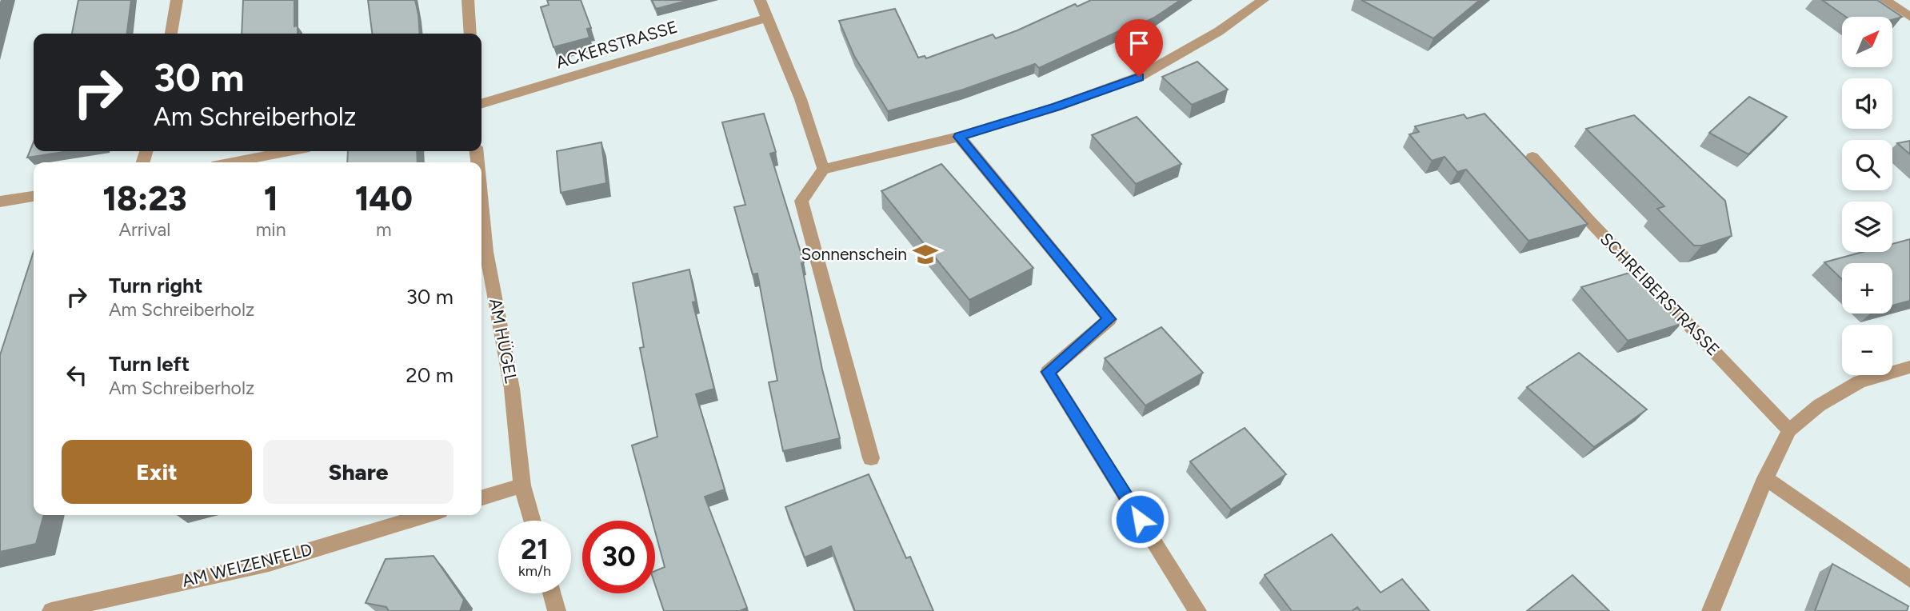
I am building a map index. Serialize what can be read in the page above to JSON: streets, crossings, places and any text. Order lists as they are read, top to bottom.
{
  "streets": {
    "street": [
      "ACKERSTRASSE",
      "SCHREIBERSTRASSE",
      "AM HÜGEL",
      "AM WEIZENFELD"
    ]
  },
  "places": {
    "school or university": ["Sonnenschein"]
  },
  "north": "top right",
  "page": {
    "map_buttons": ["+", "−"],
    "turn": ["30 m", "Am Schreiberholz"],
    "eta": [
      "18:23",
      "Arrival",
      "1",
      "min",
      "140",
      "m"
    ],
    "list": [
      {
        "name": "Turn right",
        "note": "Am Schreiberholz",
        "value": "30 m"
      },
      {
        "name": "Turn left",
        "note": "Am Schreiberholz",
        "value": "20 m"
      }
    ],
    "buttons": ["Exit", "Share"],
    "speed": "21 km/h",
    "limit": "30"
  }
}
